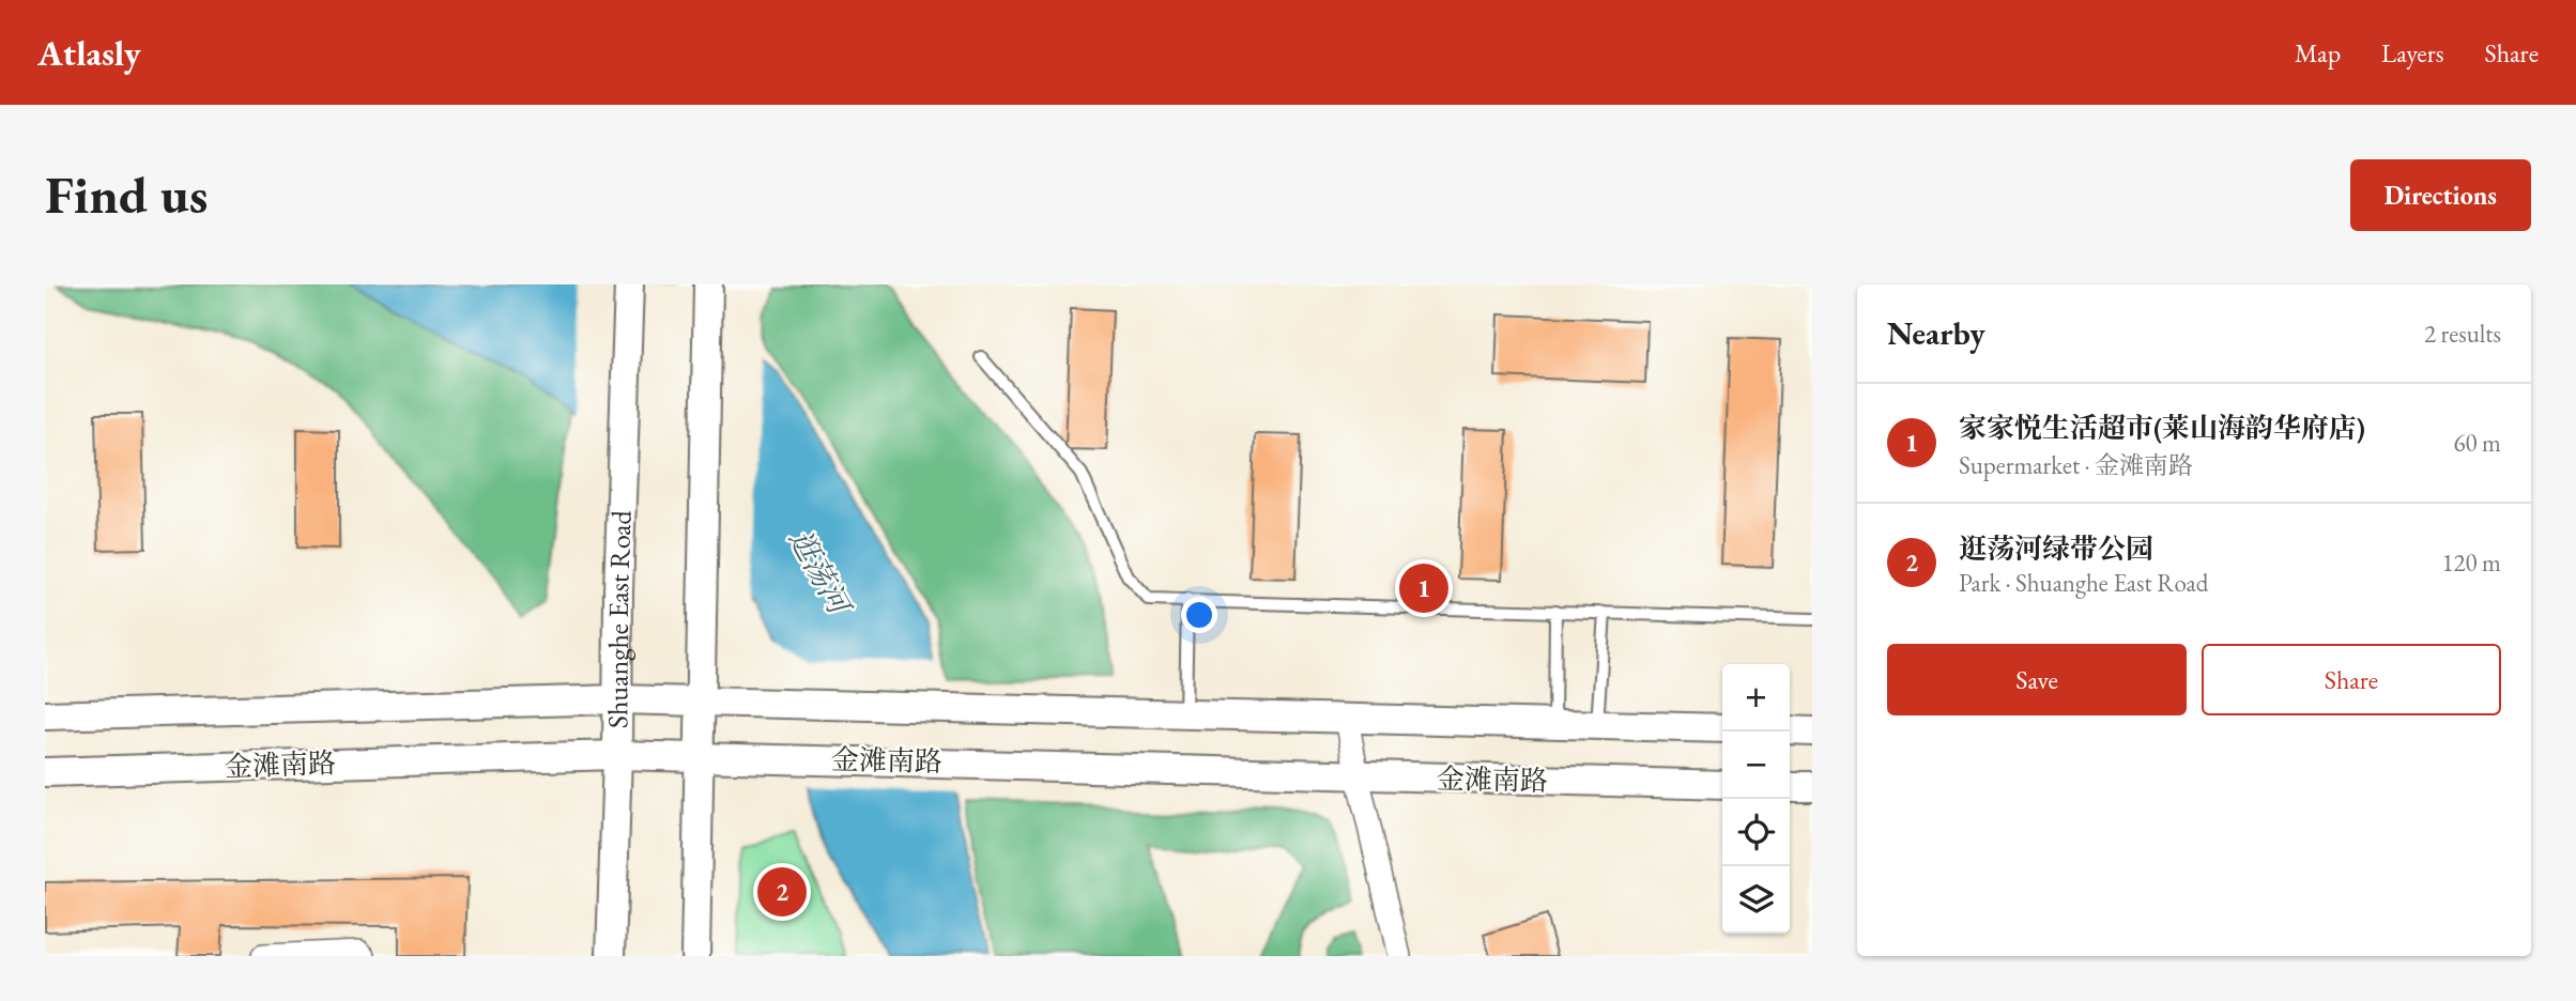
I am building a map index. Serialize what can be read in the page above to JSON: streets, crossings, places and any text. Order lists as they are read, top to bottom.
{
  "streets": {
    "street": ["Shuanghe East Road", "金滩南路"]
  },
  "crossings": [
    ["Shuanghe East Road", "金滩南路"]
  ],
  "water": ["逛荡河"],
  "page": {
    "header": "Atlasly",
    "nav": ["Map", "Layers", "Share"],
    "buttons": [
      "Directions",
      ["Save", "Share"]
    ],
    "title": "Find us",
    "heading": ["Nearby", "2 results"],
    "list": [
      {
        "mark": "1",
        "name": "家家悦生活超市(莱山海韵华府店)",
        "note": "Supermarket · 金滩南路",
        "value": "60 m"
      },
      {
        "mark": "2",
        "name": "逛荡河绿带公园",
        "note": "Park · Shuanghe East Road",
        "value": "120 m"
      }
    ],
    "pins": ["1", "2"],
    "map_buttons": ["+", "−"]
  }
}
